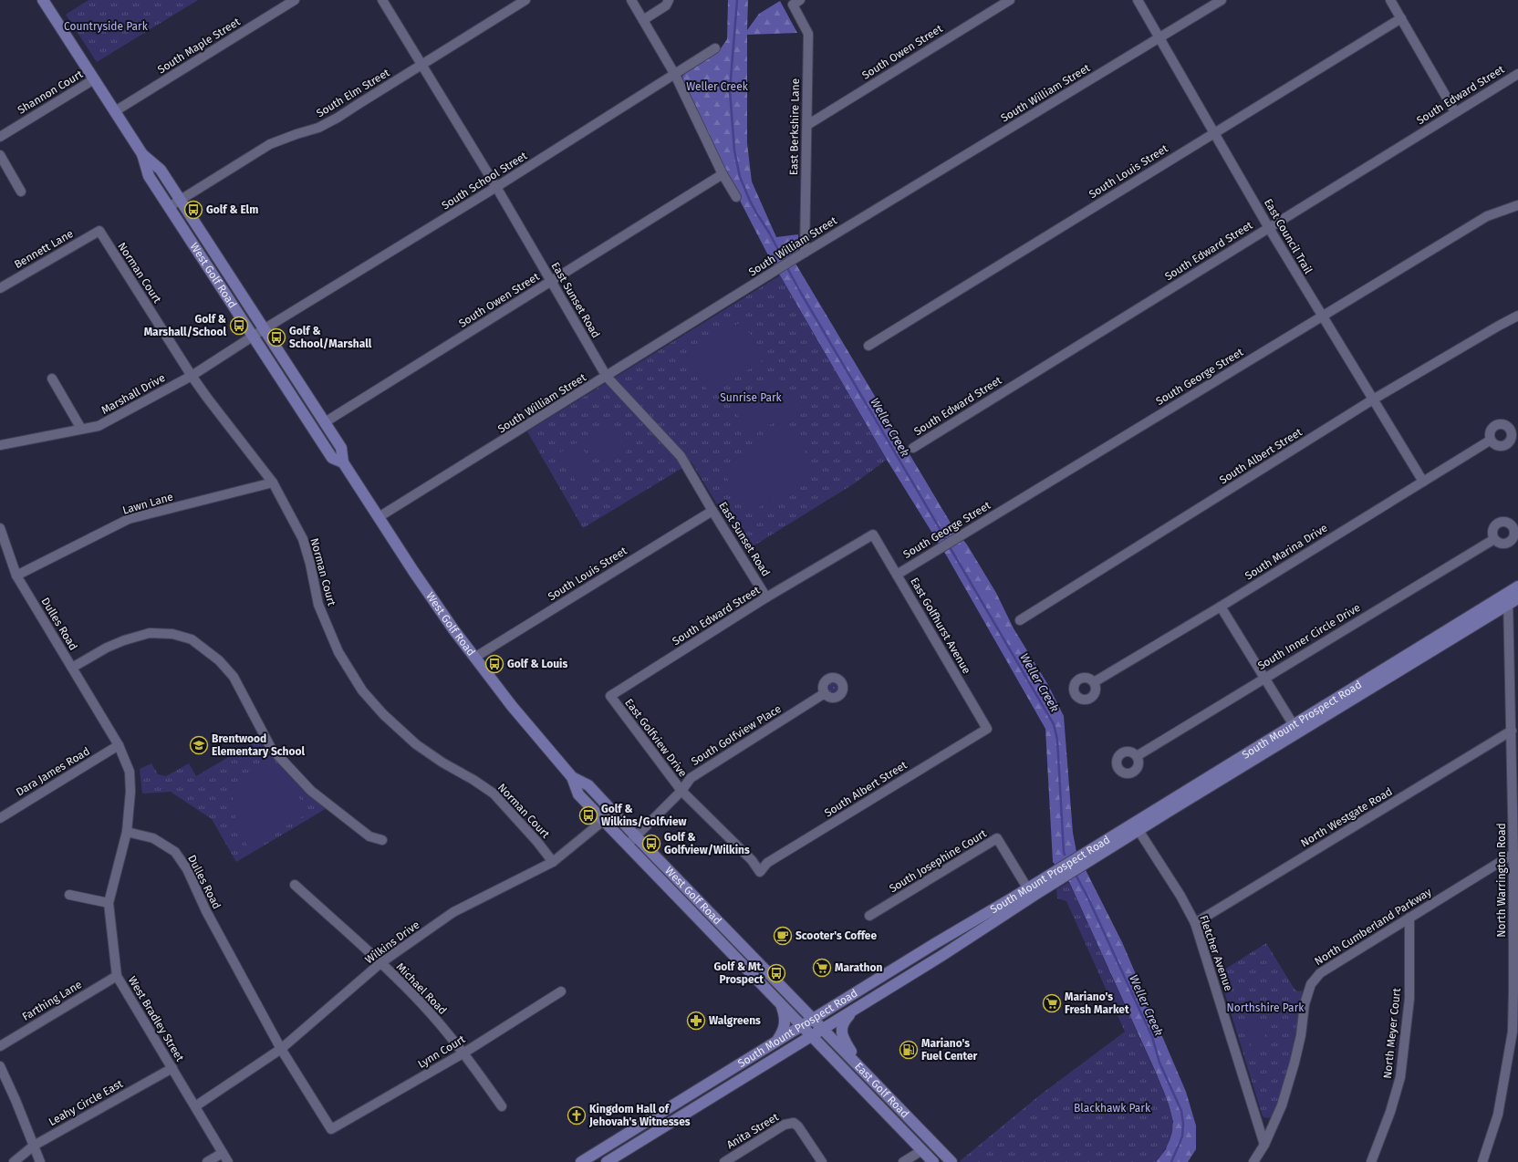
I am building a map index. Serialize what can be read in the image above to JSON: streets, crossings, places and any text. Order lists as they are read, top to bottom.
{
  "streets": {
    "main road": ["West Golf Road", "South Mount Prospect Road", "East Golf Road"],
    "street": [
      "South Maple Street",
      "South Owen Street",
      "Shannon Court",
      "South Elm Street",
      "South William Street",
      "South Edward Street",
      "East Berkshire Lane",
      "South Louis Street",
      "South School Street",
      "East Council Trail",
      "Bennett Lane",
      "Norman Court",
      "East Sunset Road",
      "South George Street",
      "Marshall Drive",
      "South Albert Street",
      "Lawn Lane",
      "South Marina Drive",
      "Dulles Road",
      "East Golfhurst Avenue",
      "South Inner Circle Drive",
      "South Golfview Place",
      "East Golfview Drive",
      "Dara James Road",
      "North Westgate Road",
      "South Josephine Court",
      "North Warrington Road",
      "North Cumberland Parkway",
      "Wilkins Drive",
      "Fletcher Avenue",
      "Michael Road",
      "Farthing Lane",
      "West Bradley Street",
      "North Meyer Court",
      "Lynn Court",
      "Leahy Circle East",
      "Anita Street"
    ]
  },
  "crossings": [
    ["South Maple Street", "West Golf Road"],
    ["South Owen Street", "East Berkshire Lane"],
    ["South Owen Street", "West Golf Road"],
    ["South Owen Street", "East Sunset Road"],
    ["Shannon Court", "West Golf Road"],
    ["South Elm Street", "West Golf Road"],
    ["South Elm Street", "East Sunset Road"],
    ["South William Street", "East Berkshire Lane"],
    ["South William Street", "East Council Trail"],
    ["South William Street", "West Golf Road"],
    ["South William Street", "East Sunset Road"],
    ["South Edward Street", "East Council Trail"],
    ["South Edward Street", "East Sunset Road"],
    ["South Edward Street", "East Golfhurst Avenue"],
    ["South Edward Street", "East Golfview Drive"],
    ["South Louis Street", "East Council Trail"],
    ["South Louis Street", "West Golf Road"],
    ["South Louis Street", "East Sunset Road"],
    ["South School Street", "West Golf Road"],
    ["South School Street", "East Sunset Road"],
    ["South School Street", "Marshall Drive"],
    ["East Council Trail", "South George Street"],
    ["East Council Trail", "South Albert Street"],
    ["East Council Trail", "South Marina Drive"],
    ["Bennett Lane", "Norman Court"],
    ["Norman Court", "Marshall Drive"],
    ["Norman Court", "Lawn Lane"],
    ["Norman Court", "Wilkins Drive"],
    ["West Golf Road", "Marshall Drive"],
    ["West Golf Road", "South Mount Prospect Road"],
    ["West Golf Road", "South Golfview Place"],
    ["West Golf Road", "Wilkins Drive"],
    ["West Golf Road", "East Golf Road"],
    ["South George Street", "East Golfhurst Avenue"],
    ["South Albert Street", "East Golfhurst Avenue"],
    ["South Albert Street", "East Golfview Drive"],
    ["Lawn Lane", "Dulles Road"],
    ["Dulles Road", "Dara James Road"],
    ["Dulles Road", "Wilkins Drive"],
    ["Dulles Road", "West Bradley Street"],
    ["Dulles Road", "Lynn Court"],
    ["South Mount Prospect Road", "South Josephine Court"],
    ["South Mount Prospect Road", "North Warrington Road"],
    ["South Mount Prospect Road", "Fletcher Avenue"],
    ["South Mount Prospect Road", "East Golf Road"],
    ["South Golfview Place", "East Golfview Drive"],
    ["North Westgate Road", "North Warrington Road"],
    ["North Westgate Road", "Fletcher Avenue"],
    ["North Warrington Road", "North Cumberland Parkway"],
    ["North Cumberland Parkway", "Fletcher Avenue"],
    ["North Cumberland Parkway", "North Meyer Court"],
    ["Wilkins Drive", "Michael Road"],
    ["Wilkins Drive", "West Bradley Street"],
    ["Michael Road", "Lynn Court"],
    ["Farthing Lane", "West Bradley Street"],
    ["West Bradley Street", "Leahy Circle East"]
  ],
  "water": ["Weller Creek"],
  "parks": [
    "Countryside Park",
    "Weller Creek",
    "Sunrise Park",
    "Northshire Park",
    "Blackhawk Park"
  ],
  "places": {
    "bus stop": [
      "Golf & Elm",
      "Golf & Marshall/School",
      "Golf & School/Marshall",
      "Golf & Louis",
      "Golf & Wilkins/Golfview",
      "Golf & Golfview/Wilkins",
      "Golf & Mt. Prospect"
    ],
    "school or university": ["Brentwood Elementary School"],
    "cafe": ["Scooter's Coffee"],
    "supermarket": ["Marathon", "Mariano's Fresh Market"],
    "pharmacy": ["Walgreens"],
    "fuel station": ["Mariano's Fuel Center"],
    "church": ["Kingdom Hall of Jehovah's Witnesses"]
  }
}
